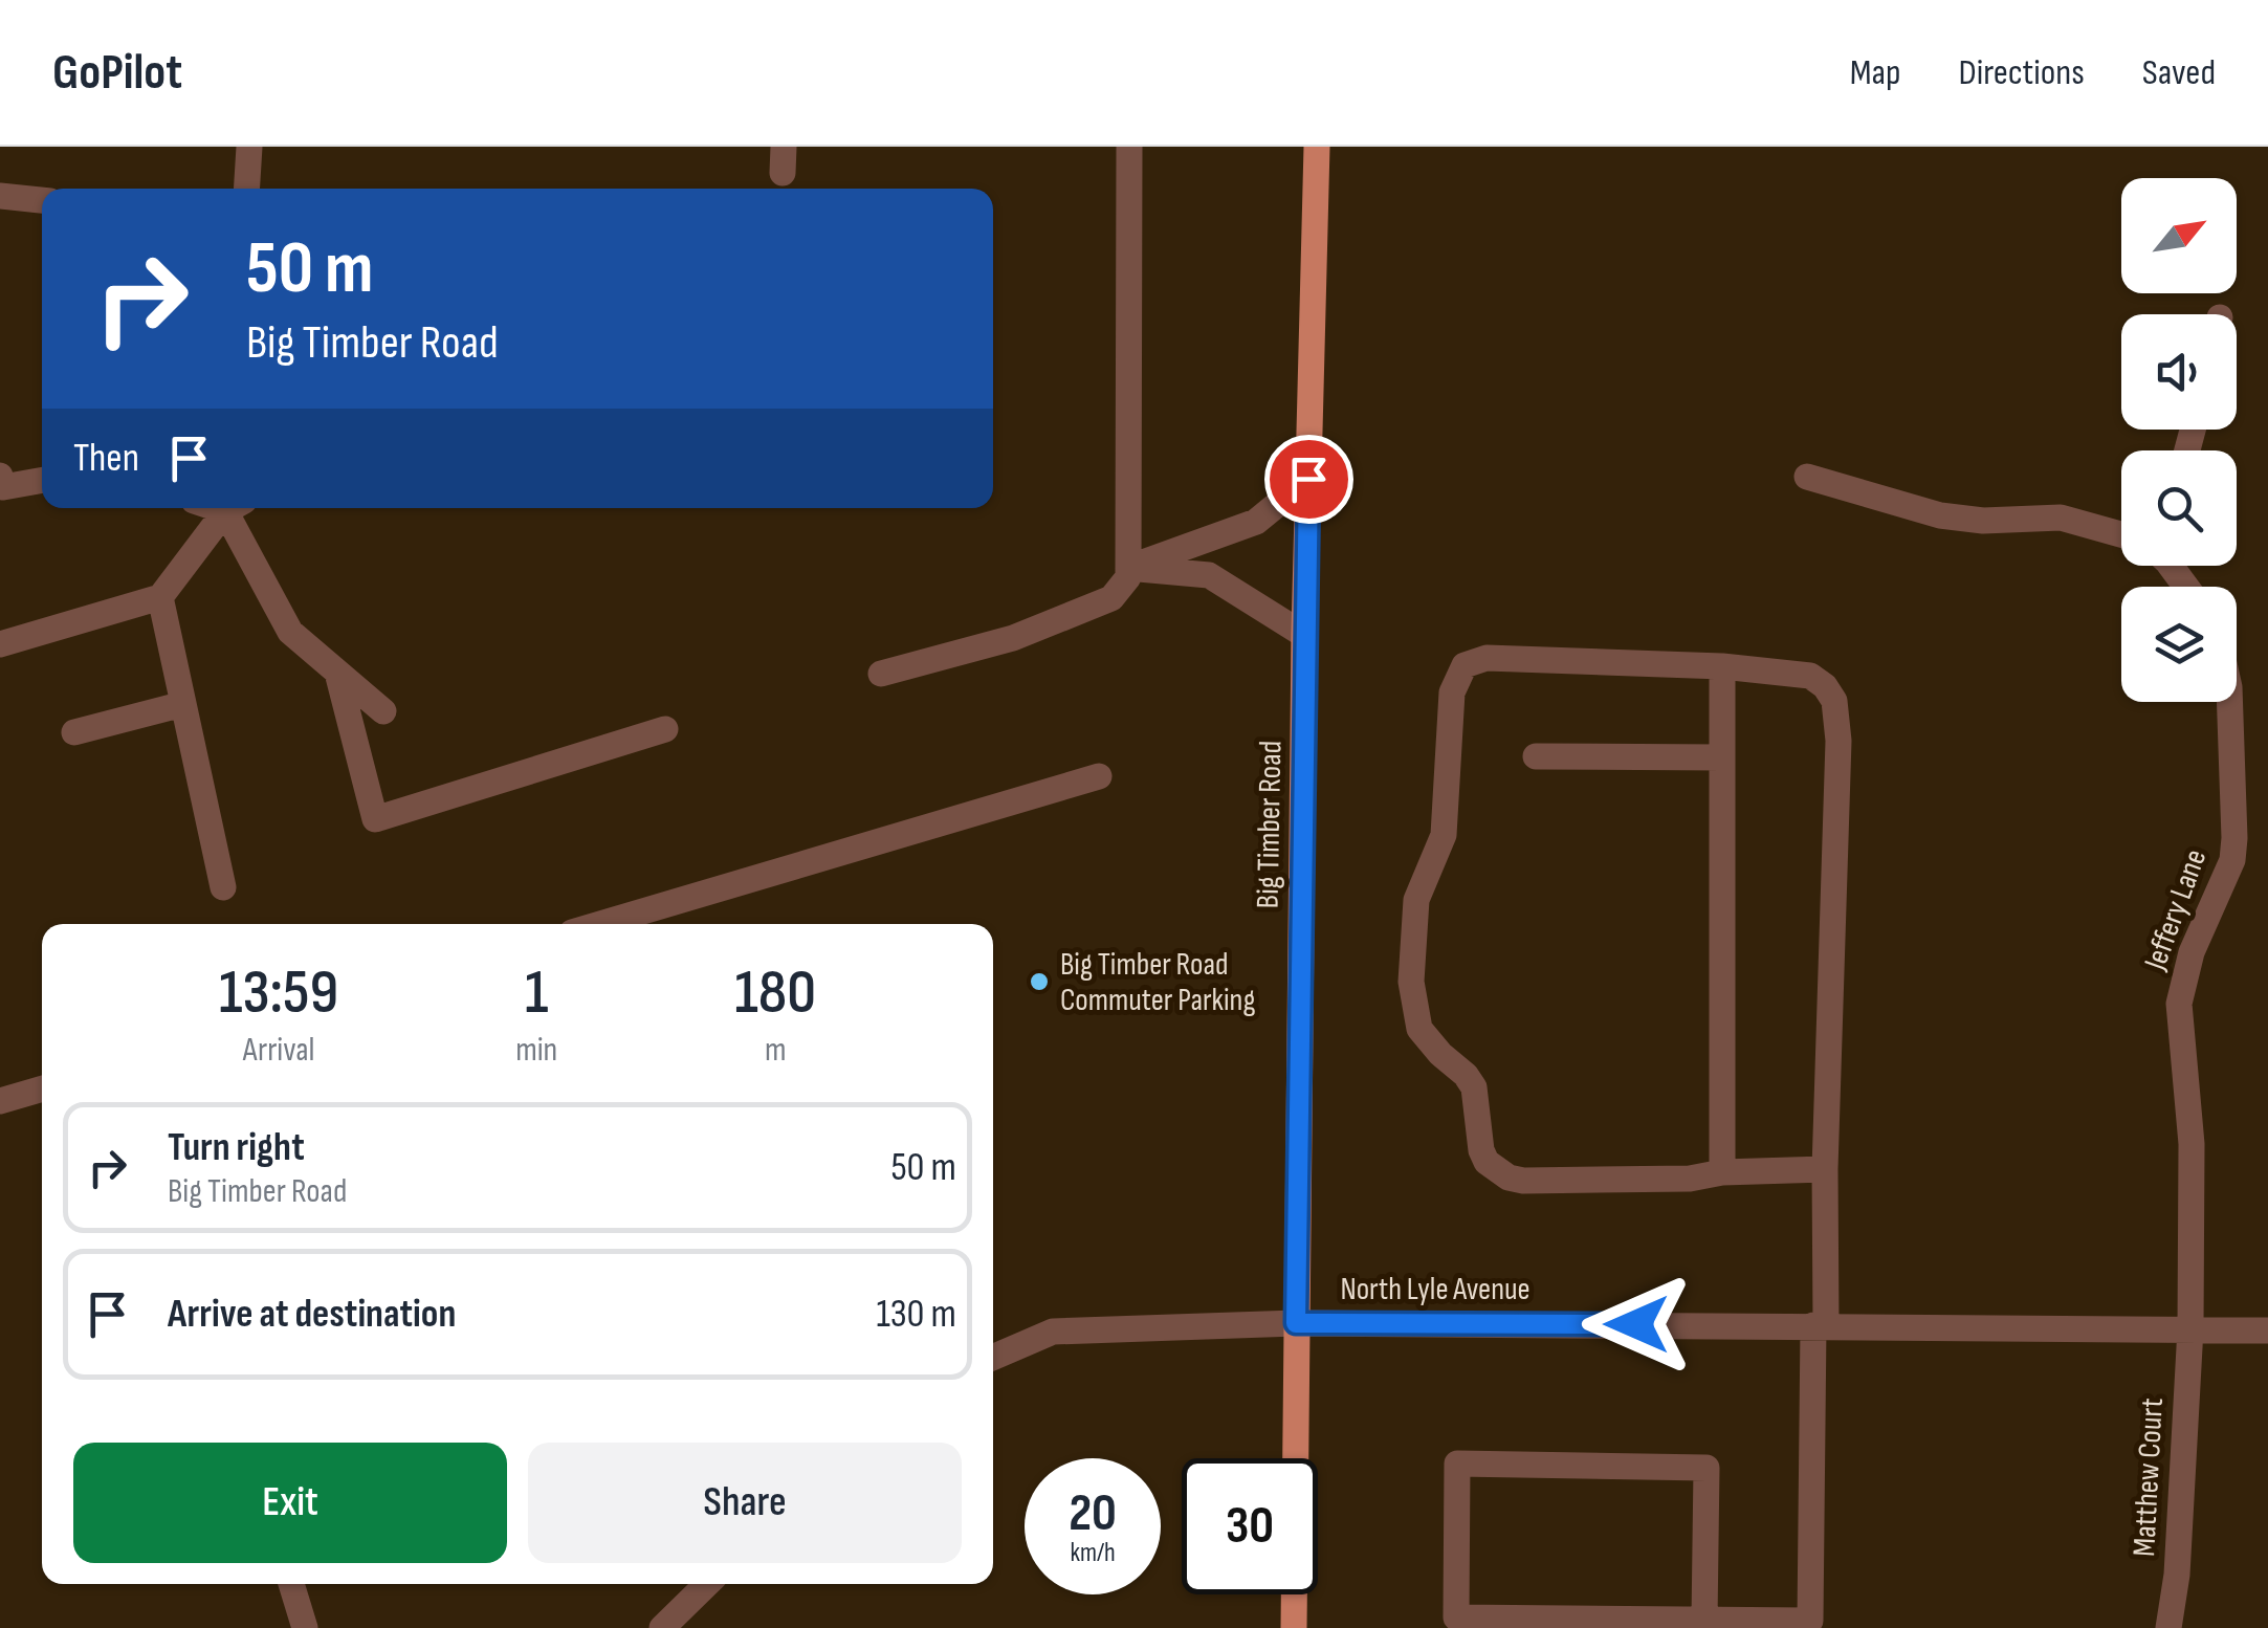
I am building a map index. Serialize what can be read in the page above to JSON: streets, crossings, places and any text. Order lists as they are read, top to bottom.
{
  "streets": {
    "main road": ["Big Timber Road"],
    "street": ["Jeffery Lane", "North Lyle Avenue", "Matthew Court"]
  },
  "crossings": [
    ["Big Timber Road", "North Lyle Avenue"],
    ["Jeffery Lane", "North Lyle Avenue"],
    ["Jeffery Lane", "Matthew Court"],
    ["North Lyle Avenue", "Matthew Court"]
  ],
  "places": ["Big Timber Road Commuter Parking"],
  "north": "top right",
  "page": {
    "header": "GoPilot",
    "nav": ["Map", "Directions", "Saved"],
    "turn": ["50 m", "Big Timber Road"],
    "then": "Then",
    "eta": [
      "13:59",
      "Arrival",
      "1",
      "min",
      "180",
      "m"
    ],
    "list": [
      {
        "name": "Turn right",
        "note": "Big Timber Road",
        "value": "50 m"
      },
      {
        "name": "Arrive at destination",
        "value": "130 m"
      }
    ],
    "buttons": ["Exit", "Share"],
    "speed": "20 km/h",
    "limit": "30"
  }
}
